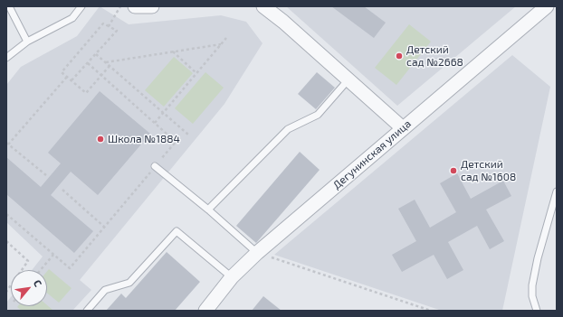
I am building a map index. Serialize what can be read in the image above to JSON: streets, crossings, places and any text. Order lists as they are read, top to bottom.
{
  "streets": {
    "street": ["Дегунинская улица"]
  },
  "places": ["Детский сад №2668", "Школа №1884", "Детский сад №1608"],
  "north": "top right"
}
